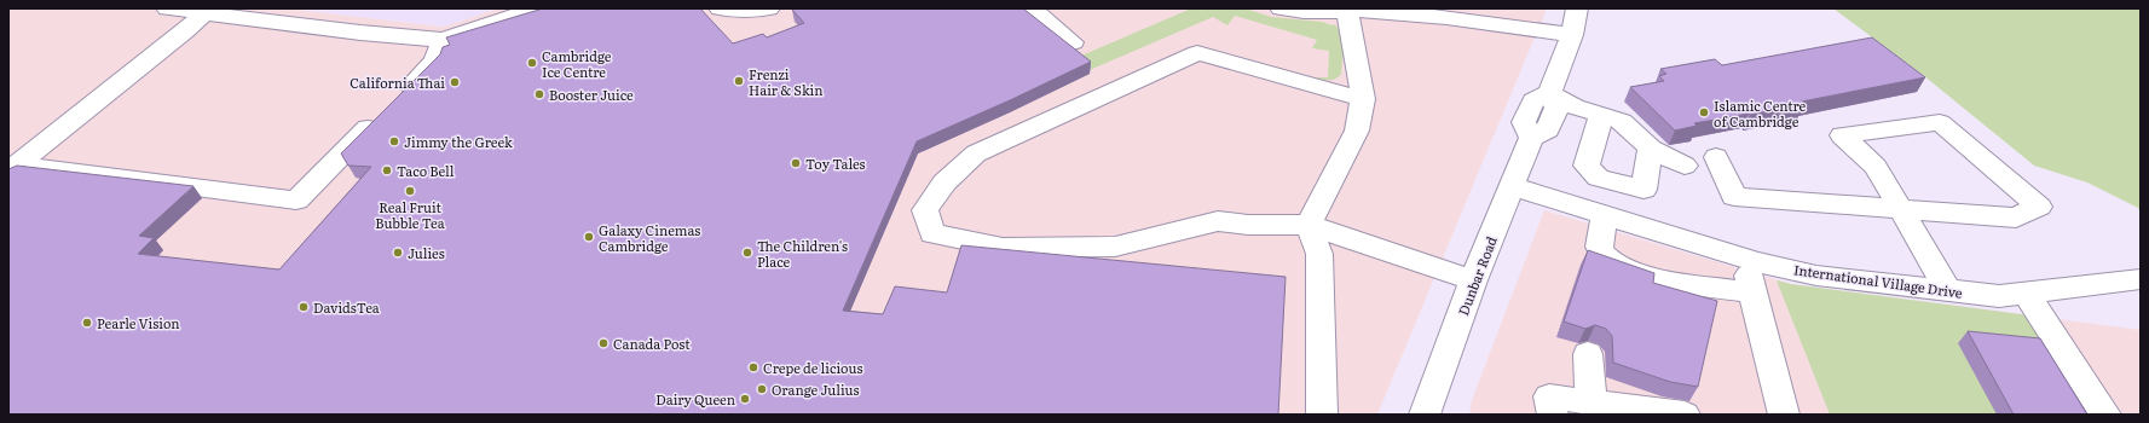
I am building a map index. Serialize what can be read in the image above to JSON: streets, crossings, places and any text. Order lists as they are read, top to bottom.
{
  "streets": {
    "street": ["Dunbar Road", "International Village Drive"]
  },
  "crossings": [
    ["Dunbar Road", "International Village Drive"]
  ],
  "places": [
    "Cambridge Ice Centre",
    "Frenzi Hair & Skin",
    "California Thai",
    "Booster Juice",
    "Islamic Centre of Cambridge",
    "Jimmy the Greek",
    "Toy Tales",
    "Taco Bell",
    "Real Fruit Bubble Tea",
    "Galaxy Cinemas Cambridge",
    "Julies",
    "The Children's Place",
    "DavidsTea",
    "Pearle Vision",
    "Canada Post",
    "Crepe de licious",
    "Orange Julius",
    "Dairy Queen"
  ]
}
